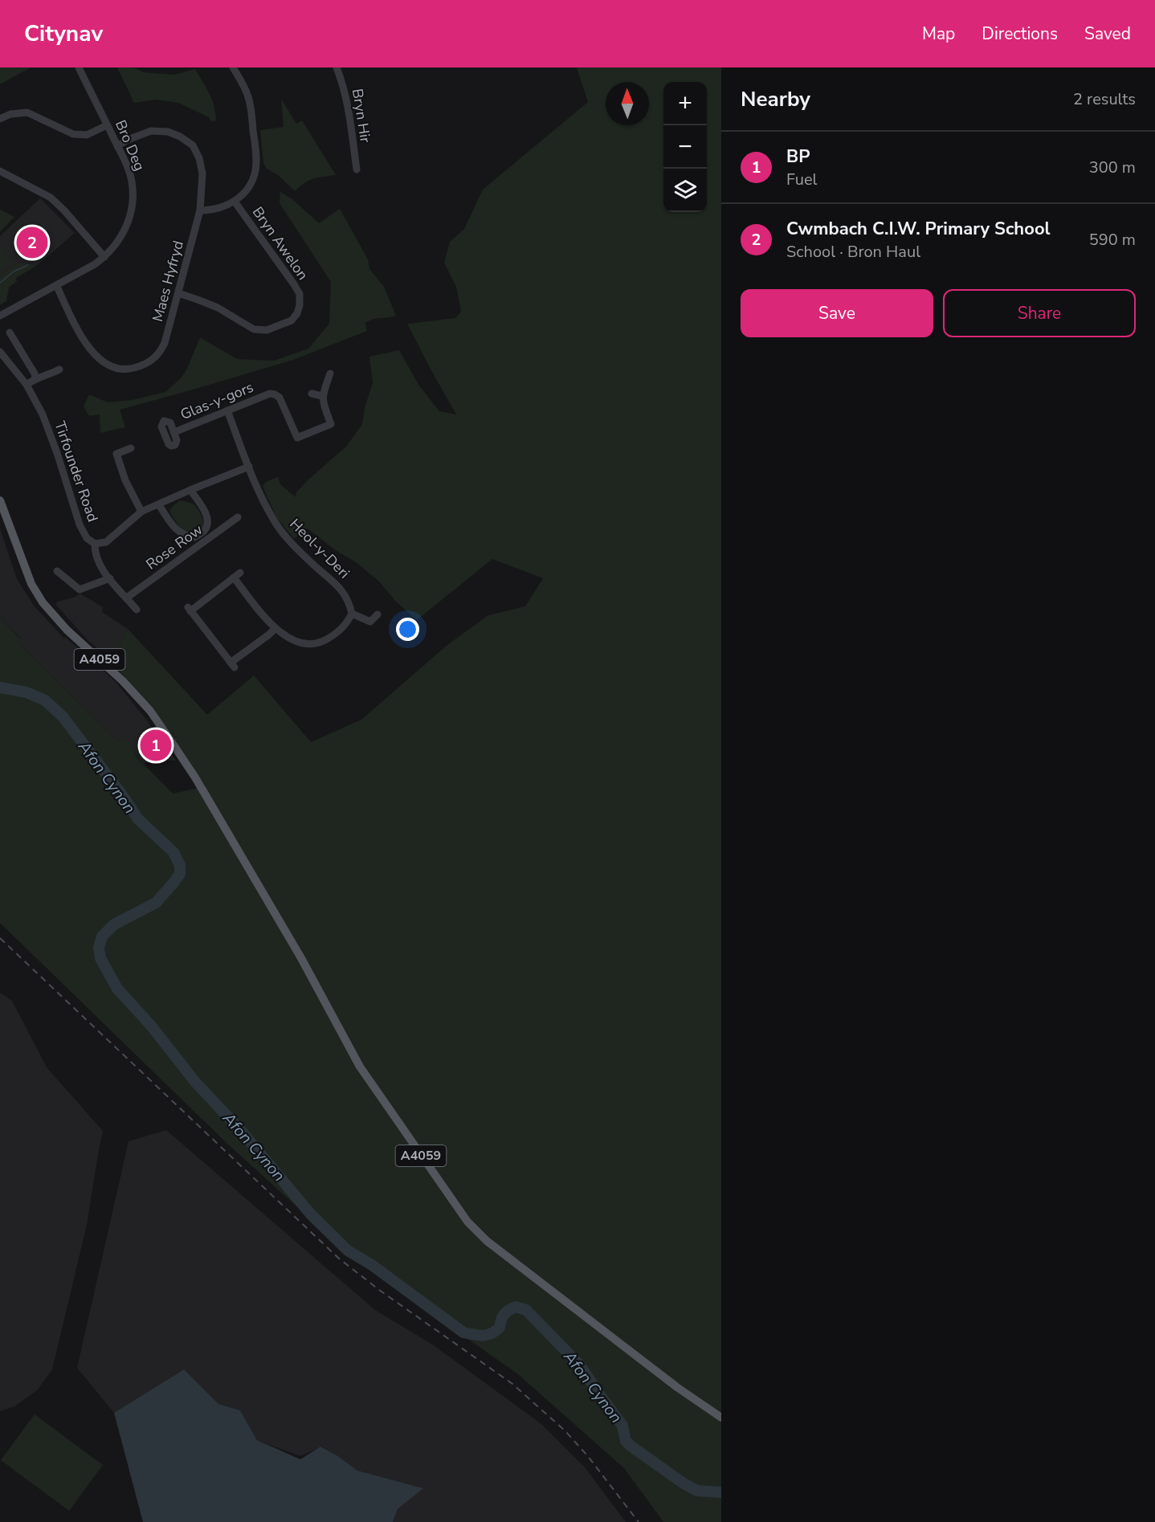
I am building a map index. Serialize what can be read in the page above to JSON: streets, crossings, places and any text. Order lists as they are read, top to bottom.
{
  "streets": {
    "main road": ["A4059"],
    "street": [
      "Bryn Hir",
      "Bro Deg",
      "Bryn Awelon",
      "Maes Hyfryd",
      "Glas-y-gors",
      "Tirfounder Road",
      "Rose Row",
      "Heol-y-Deri"
    ]
  },
  "crossings": [
    ["Bro Deg", "Maes Hyfryd"],
    ["Bryn Awelon", "Maes Hyfryd"],
    ["Glas-y-gors", "Heol-y-Deri"],
    ["Tirfounder Road", "Rose Row"]
  ],
  "water": ["Afon Cynon"],
  "north": "top",
  "page": {
    "header": "Citynav",
    "nav": ["Map", "Directions", "Saved"],
    "heading": ["Nearby", "2 results"],
    "map_buttons": ["+", "−"],
    "list": [
      {
        "mark": "1",
        "name": "BP",
        "note": "Fuel",
        "value": "300 m"
      },
      {
        "mark": "2",
        "name": "Cwmbach C.I.W. Primary School",
        "note": "School · Bron Haul",
        "value": "590 m"
      }
    ],
    "pins": ["2", "1"],
    "buttons": ["Save", "Share"]
  }
}
